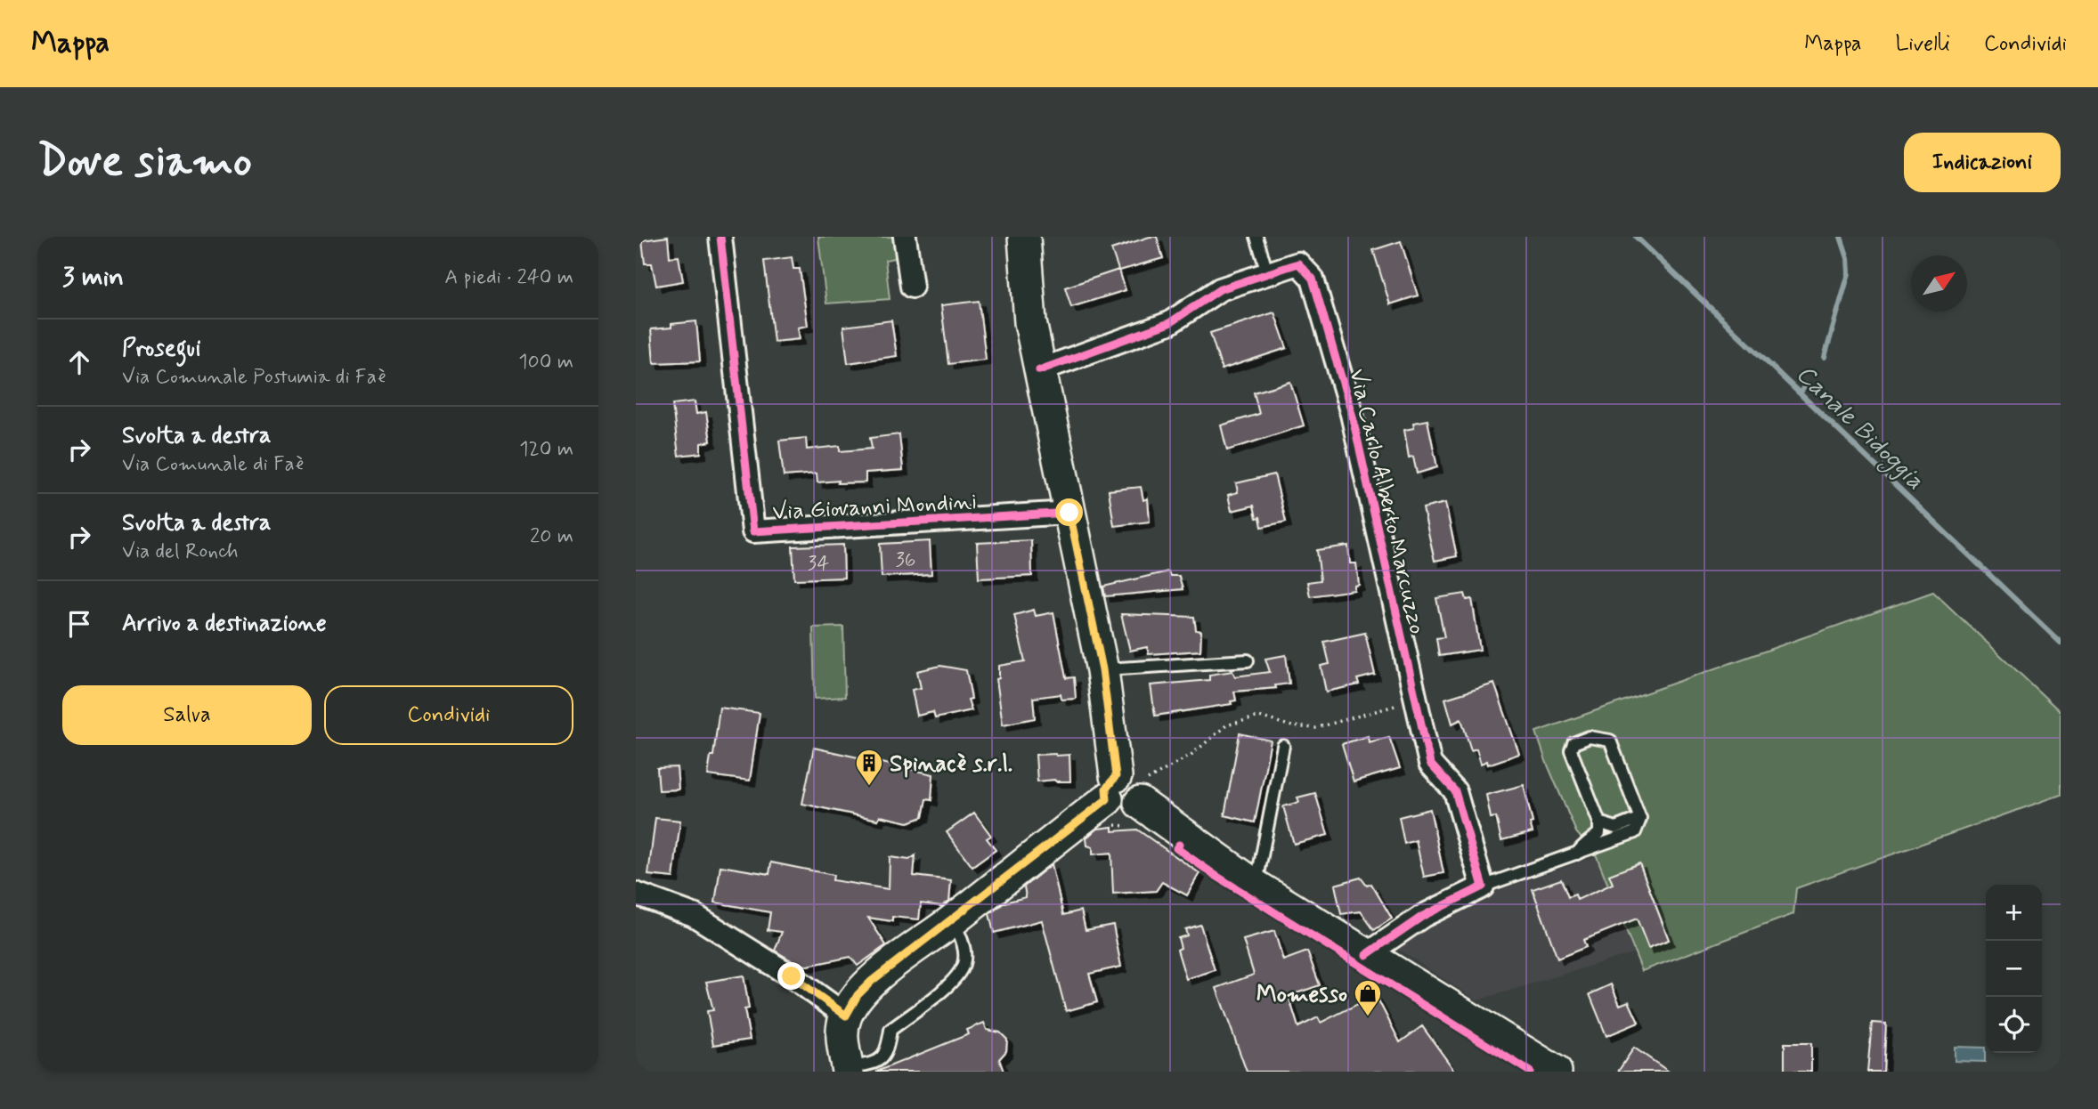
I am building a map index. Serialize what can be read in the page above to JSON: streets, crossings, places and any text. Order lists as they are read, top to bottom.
{
  "streets": {
    "street": ["Via Carlo Alberto Marcuzzo", "Via Giovanni Mondini"]
  },
  "water": ["Canale Bidoggia"],
  "places": {
    "building": ["Spinacè s.r.l."],
    "shop": ["Momesso"]
  },
  "house_numbers": ["36", "34"],
  "north": "top right",
  "page": {
    "header": "Mappa",
    "nav": ["Mappa", "Livelli", "Condividi"],
    "buttons": [
      "Indicazioni",
      ["Salva", "Condividi"]
    ],
    "title": "Dove siamo",
    "heading": ["3 min", "A piedi · 240 m"],
    "list": [
      ["Prosegui", "Via Comunale Postumia di Faè", "100 m"],
      ["Svolta a destra", "Via Comunale di Faè", "120 m"],
      ["Svolta a destra", "Via del Ronch", "20 m"],
      "Arrivo a destinazione"
    ],
    "map_buttons": ["+", "−"]
  }
}
